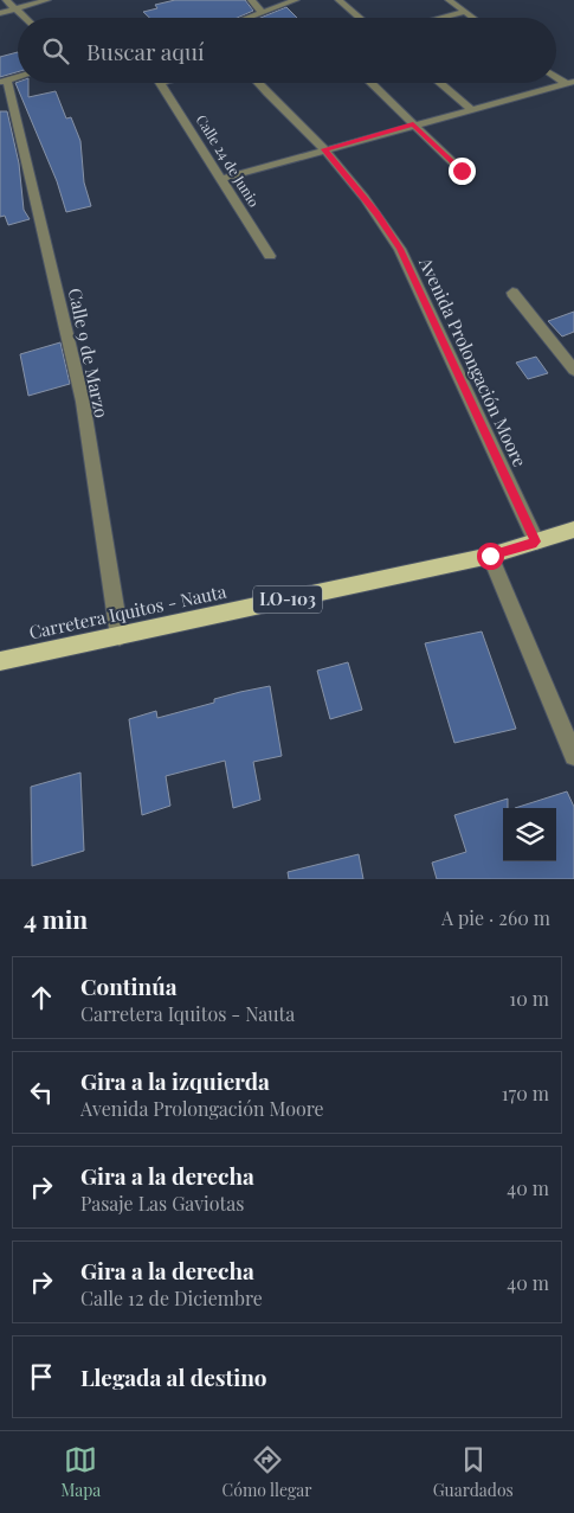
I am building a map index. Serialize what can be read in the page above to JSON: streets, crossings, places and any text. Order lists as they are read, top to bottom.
{
  "streets": {
    "main road": ["LO-103", "Carretera Iquitos - Nauta"],
    "street": ["Calle 24 de Junio", "Calle 9 de Marzo", "Avenida Prolongación Moore"]
  },
  "crossings": [
    ["Calle 9 de Marzo", "Carretera Iquitos - Nauta"],
    ["Avenida Prolongación Moore", "Carretera Iquitos - Nauta"]
  ],
  "page": {
    "search": "Buscar aquí",
    "heading": ["4 min", "A pie · 260 m"],
    "list": [
      ["Continúa", "Carretera Iquitos - Nauta", "10 m"],
      ["Gira a la izquierda", "Avenida Prolongación Moore", "170 m"],
      ["Gira a la derecha", "Pasaje Las Gaviotas", "40 m"],
      ["Gira a la derecha", "Calle 12 de Diciembre", "40 m"],
      "Llegada al destino"
    ],
    "nav": ["Mapa", "Cómo llegar", "Guardados"]
  }
}
